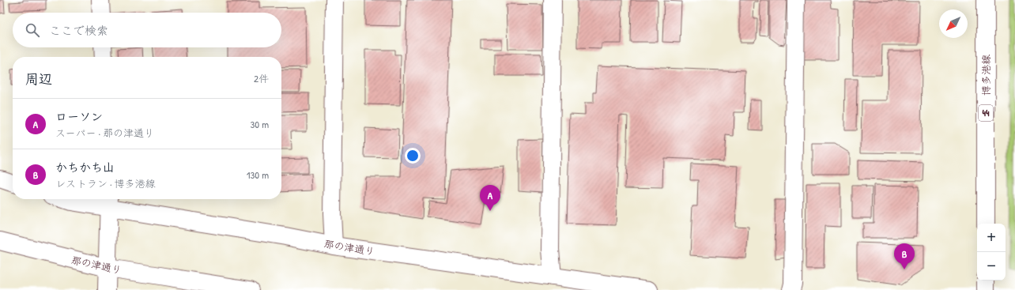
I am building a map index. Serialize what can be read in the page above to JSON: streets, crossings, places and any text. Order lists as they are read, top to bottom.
{
  "streets": {
    "main road": ["博多港線", "44", "那の津通り"]
  },
  "north": "bottom left",
  "page": {
    "search": "ここで検索",
    "heading": ["周辺", "2件"],
    "list": [
      {
        "mark": "A",
        "name": "ローソン",
        "note": "スーパー · 那の津通り",
        "value": "30 m"
      },
      {
        "mark": "B",
        "name": "かちかち山",
        "note": "レストラン · 博多港線",
        "value": "130 m"
      }
    ],
    "pins": ["A", "B"],
    "map_buttons": ["+", "−"]
  }
}
